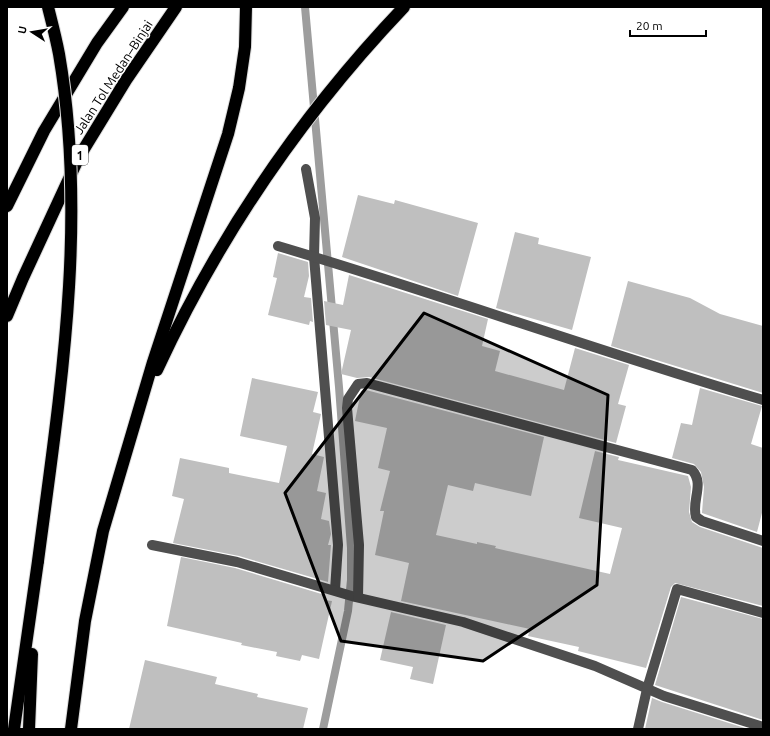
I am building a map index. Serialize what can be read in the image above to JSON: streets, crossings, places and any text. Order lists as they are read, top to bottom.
{
  "streets": {
    "highway": ["Jalan Tol Medan–Binjai", "1"]
  },
  "scale_bar": "20 m",
  "north": "left"
}
